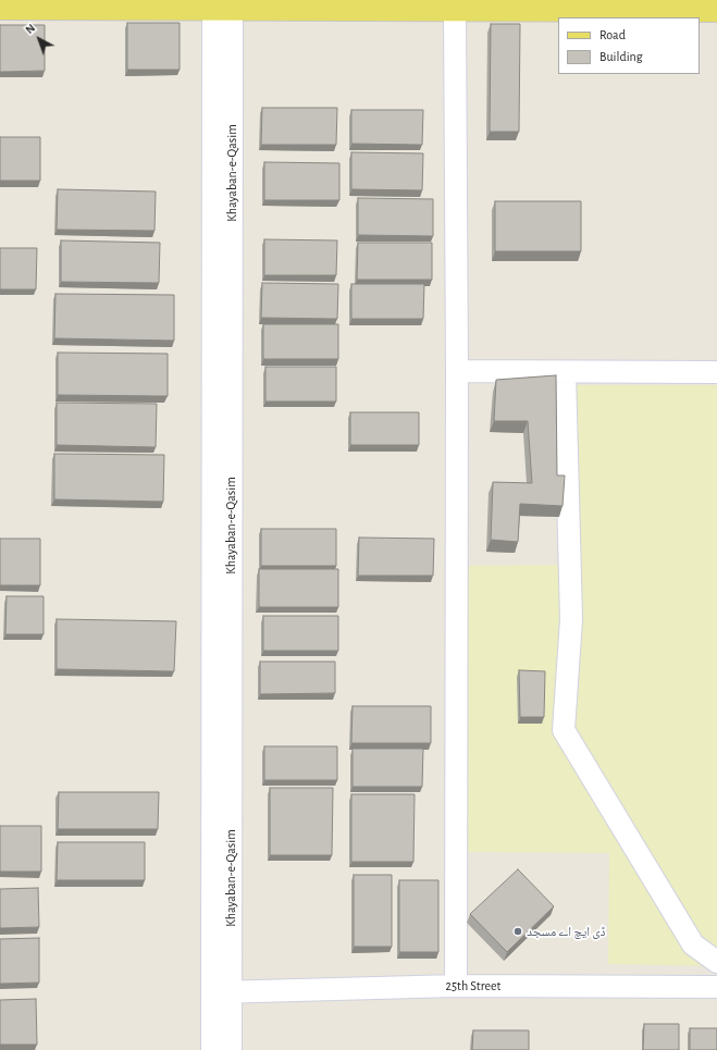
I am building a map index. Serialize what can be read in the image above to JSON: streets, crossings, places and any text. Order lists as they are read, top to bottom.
{
  "streets": {
    "street": ["Khayaban-e-Qasim", "25th Street"]
  },
  "crossings": [
    ["Khayaban-e-Qasim", "25th Street"]
  ],
  "places": ["ڈی ایچ اے مسجد"],
  "legend": ["Road", "Building"],
  "north": "top left"
}
